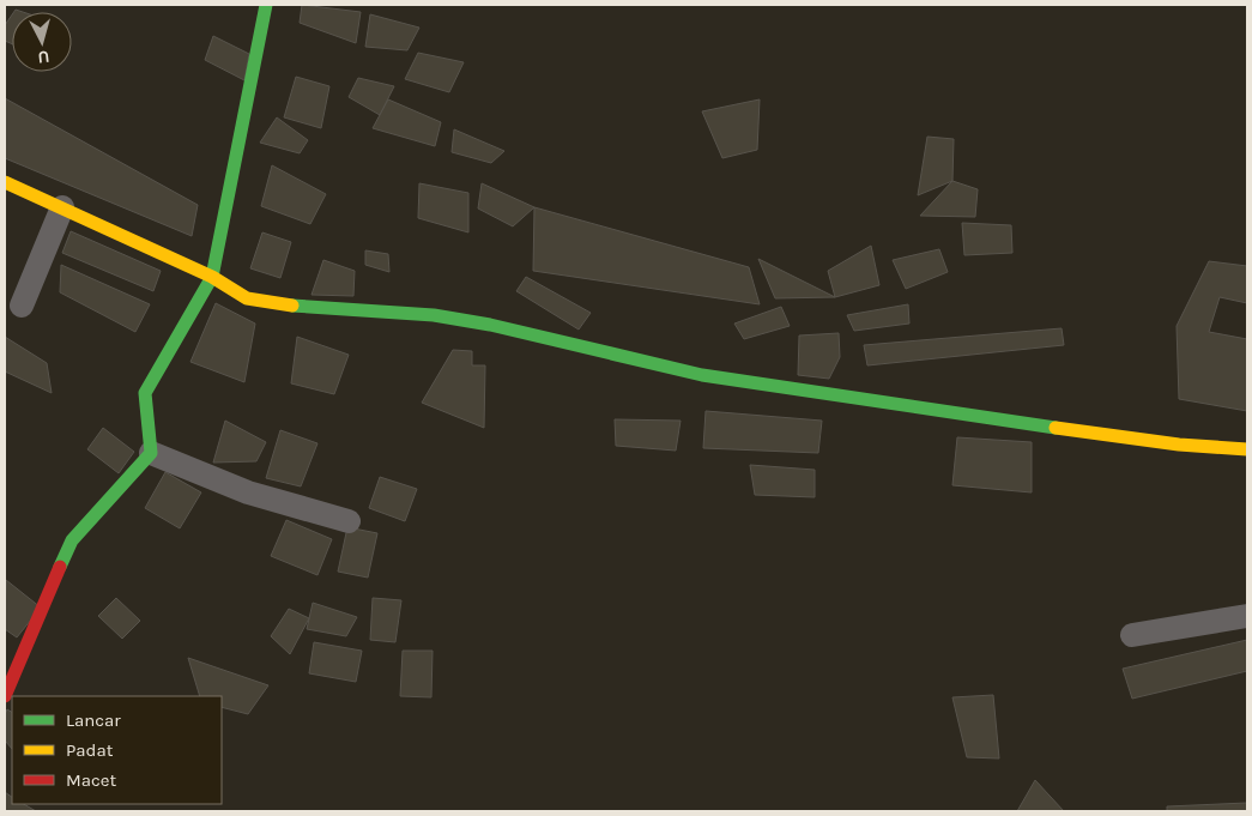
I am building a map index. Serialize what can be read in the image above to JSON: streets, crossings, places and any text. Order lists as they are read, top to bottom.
{
  "legend": ["Lancar", "Padat", "Macet"],
  "north": "bottom"
}
